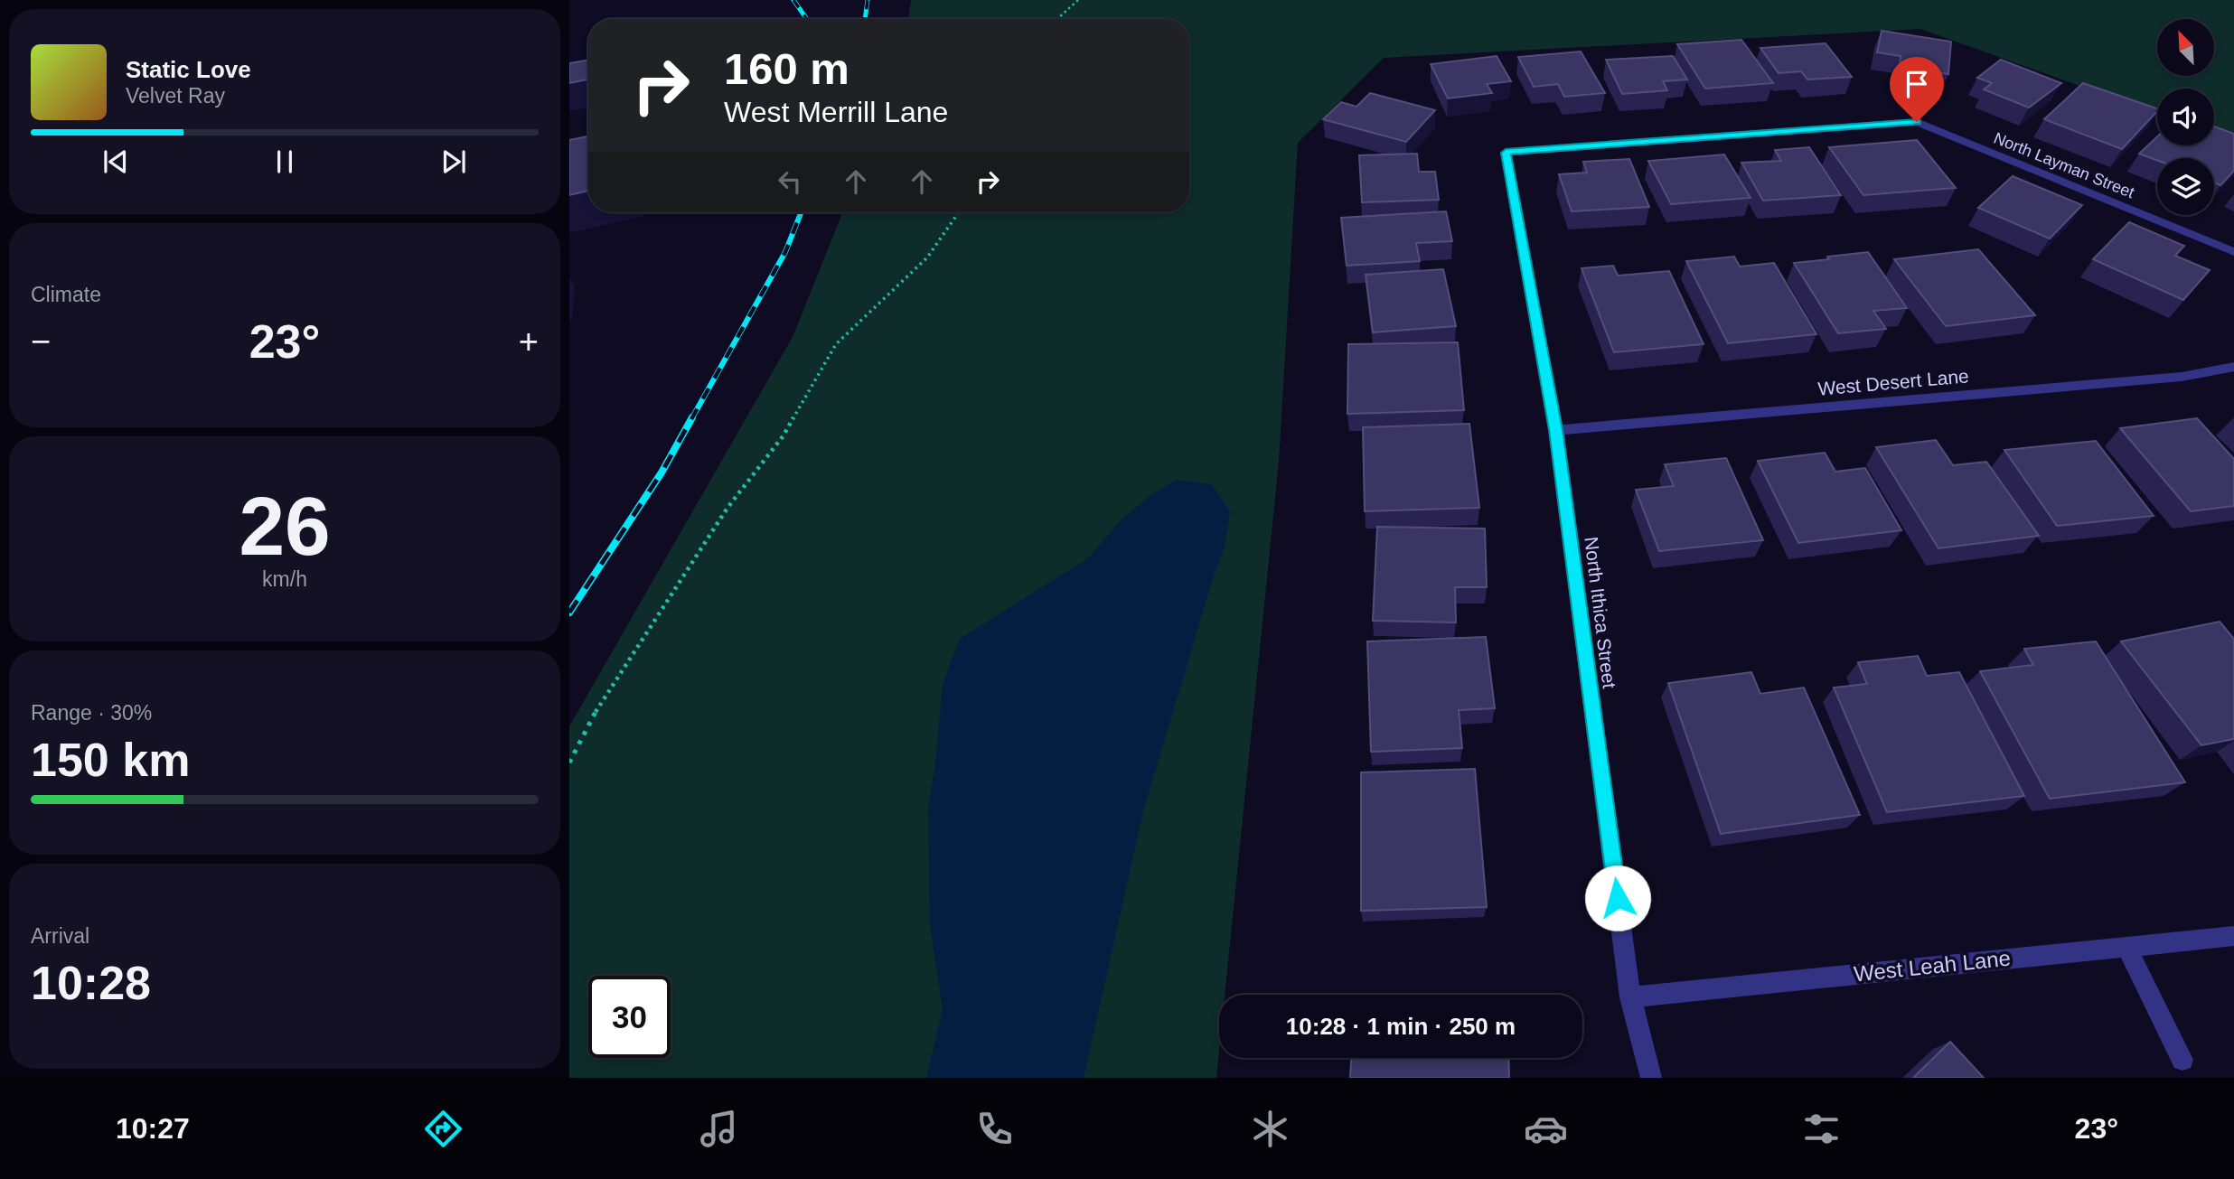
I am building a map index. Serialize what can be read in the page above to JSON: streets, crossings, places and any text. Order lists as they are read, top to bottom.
{
  "streets": {
    "street": [
      "North Layman Street",
      "West Desert Lane",
      "North Ithica Street",
      "West Leah Lane"
    ]
  },
  "crossings": [
    ["North Layman Street", "North Ithica Street"],
    ["West Desert Lane", "North Ithica Street"],
    ["North Ithica Street", "West Leah Lane"]
  ],
  "north": "top left",
  "page": {
    "turn": ["160 m", "West Merrill Lane"],
    "song": ["Static Love", "Velvet Ray"],
    "tile": [
      "Climate",
      ["26", "km/h"],
      ["Range · 30%", "150 km"],
      ["Arrival", "10:28"]
    ],
    "heat": ["−", "23°", "+"],
    "limit": "30",
    "trip": "10:28 · 1 min · 250 m",
    "tabs": ["10:27", "23°"]
  }
}
